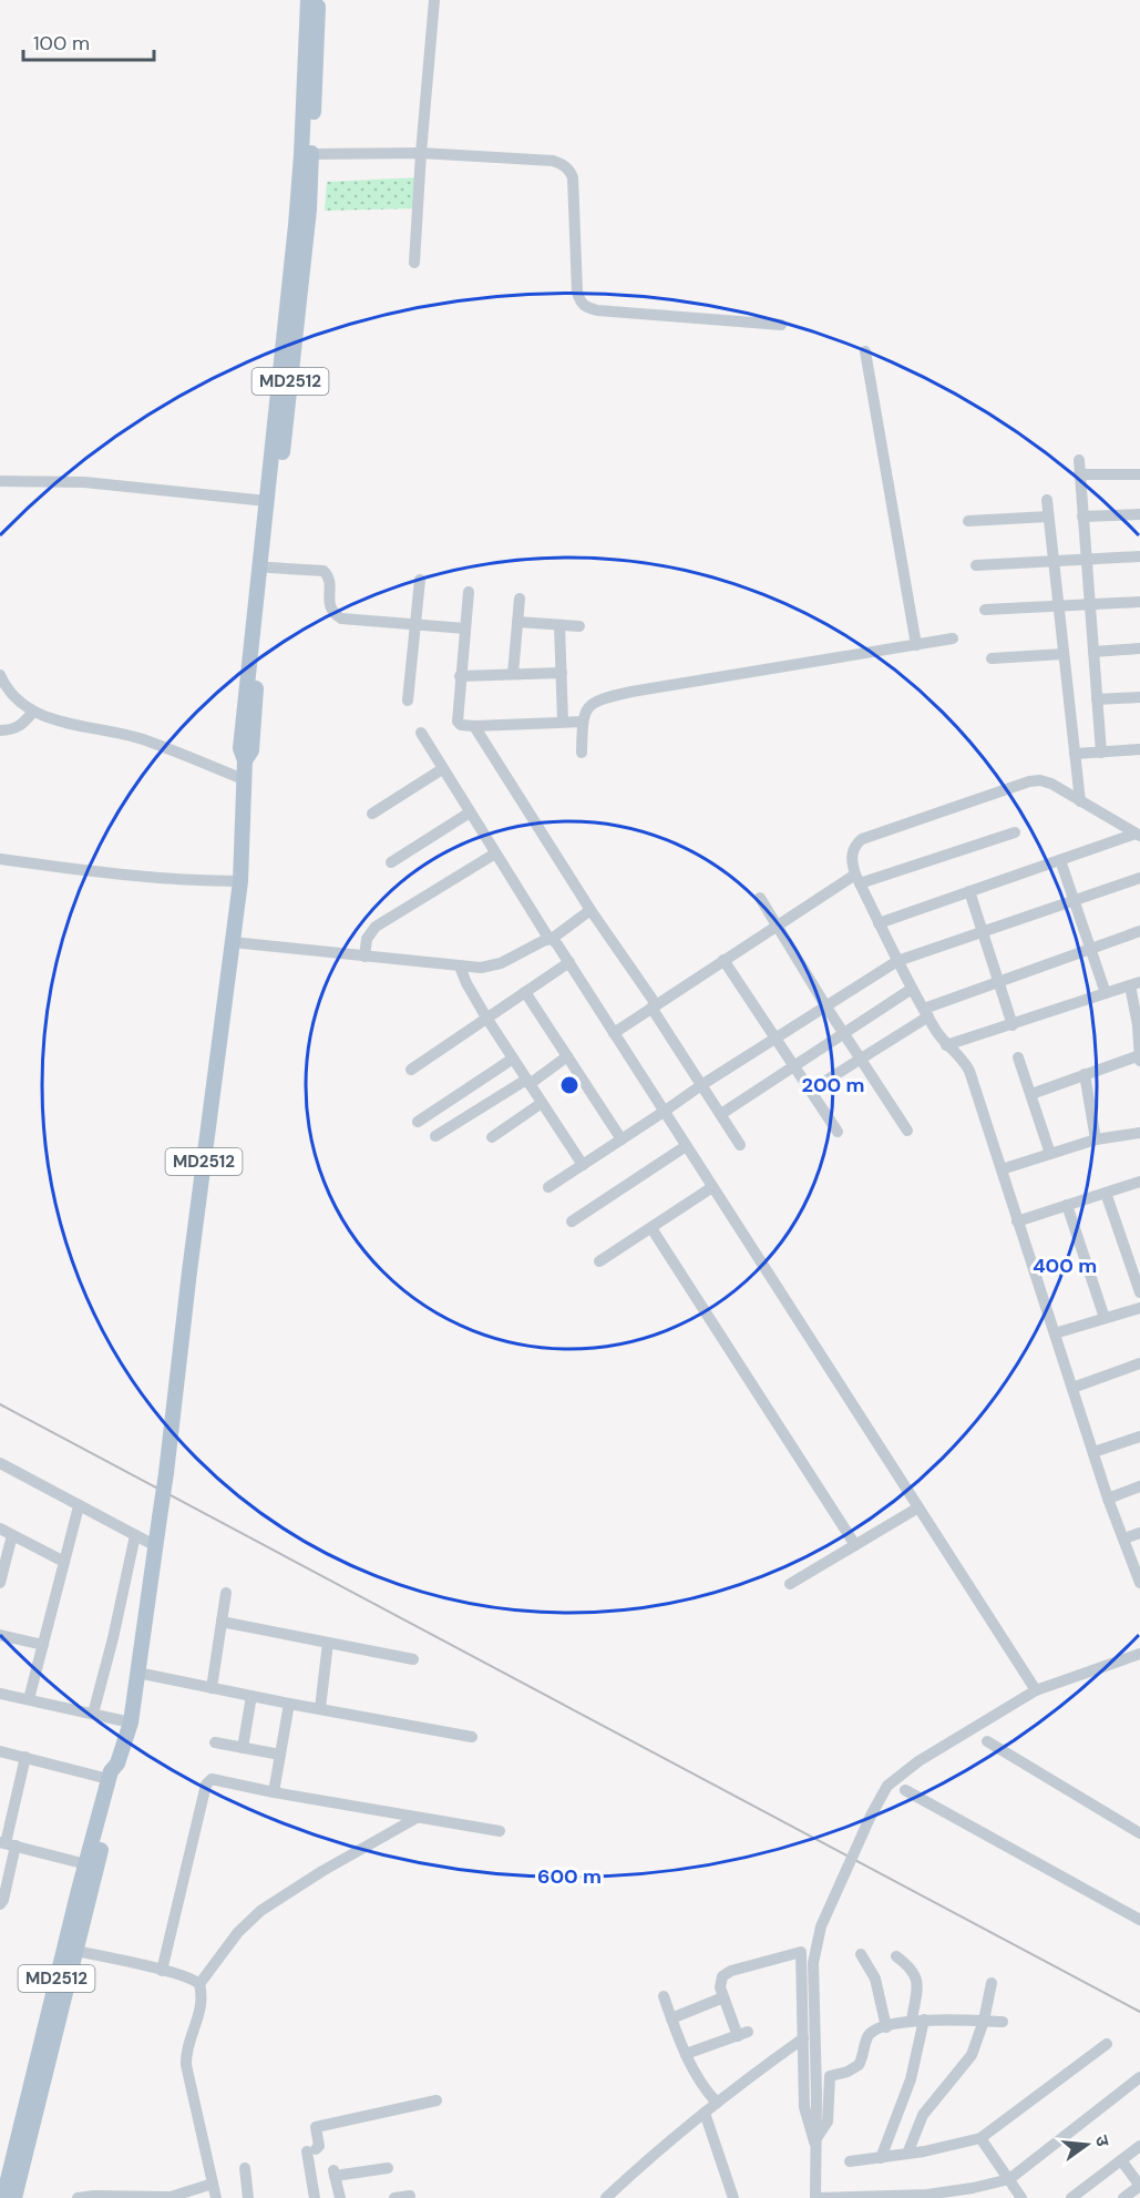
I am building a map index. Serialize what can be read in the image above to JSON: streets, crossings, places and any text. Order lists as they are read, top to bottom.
{
  "streets": {
    "main road": ["MD2512"]
  },
  "scale_bar": "100 m",
  "north": "right",
  "rings": ["200 m", "400 m", "600 m"]
}
